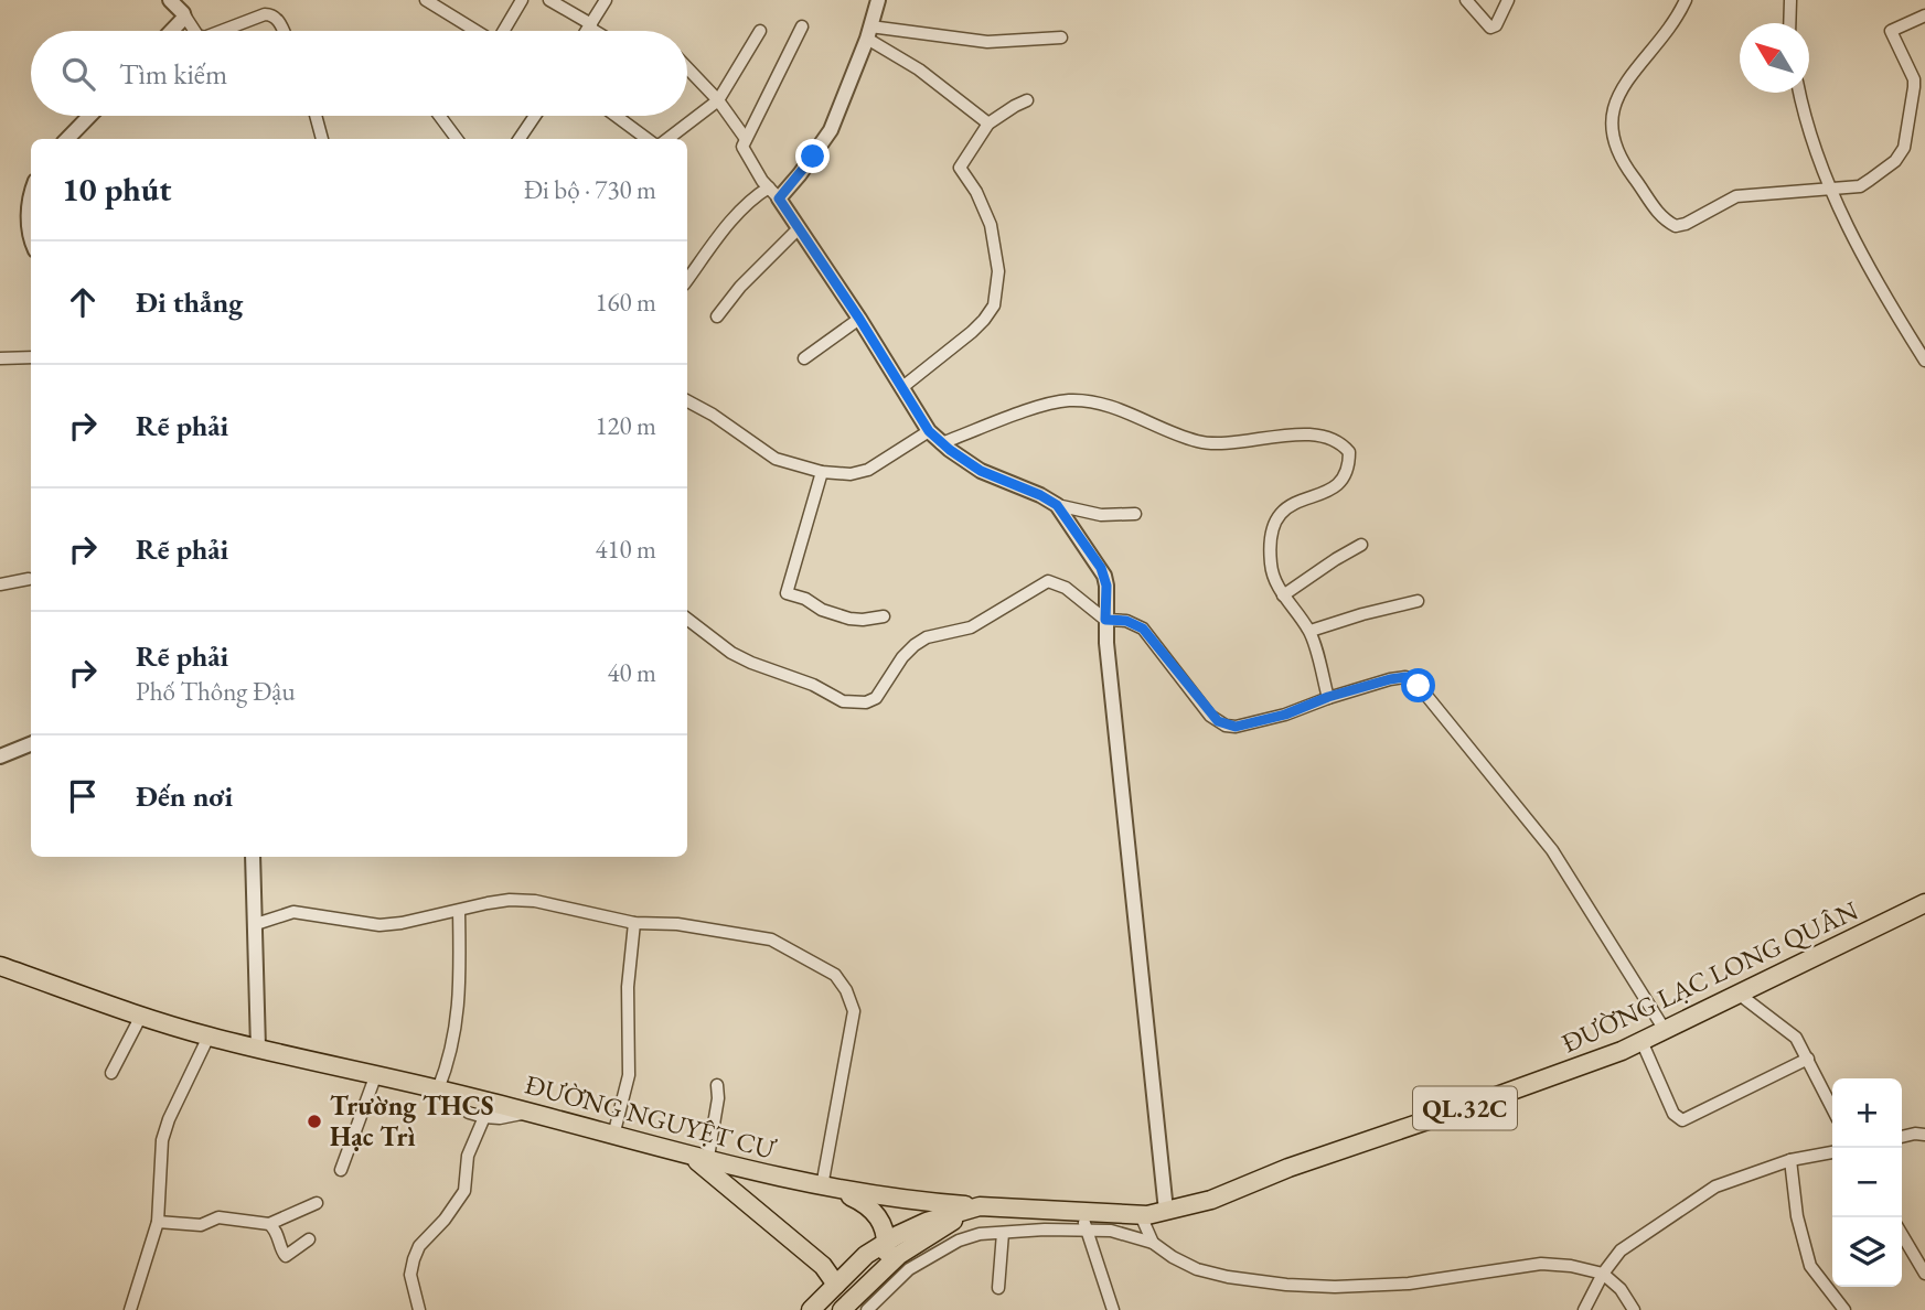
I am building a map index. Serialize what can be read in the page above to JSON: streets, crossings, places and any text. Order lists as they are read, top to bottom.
{
  "streets": {
    "highway": ["ĐƯỜNG LẠC LONG QUÂN", "QL.32C", "ĐƯỜNG NGUYỆT CƯ"]
  },
  "crossings": [
    ["ĐƯỜNG LẠC LONG QUÂN", "ĐƯỜNG NGUYỆT CƯ"]
  ],
  "places": ["Trường THCS Hạc Trì"],
  "north": "top left",
  "page": {
    "search": "Tìm kiếm",
    "heading": ["10 phút", "Đi bộ · 730 m"],
    "list": [
      ["Đi thẳng", "160 m"],
      ["Rẽ phải", "120 m"],
      ["Rẽ phải", "410 m"],
      ["Rẽ phải", "Phố Thông Đậu", "40 m"],
      "Đến nơi"
    ],
    "map_buttons": ["+", "−"]
  }
}
